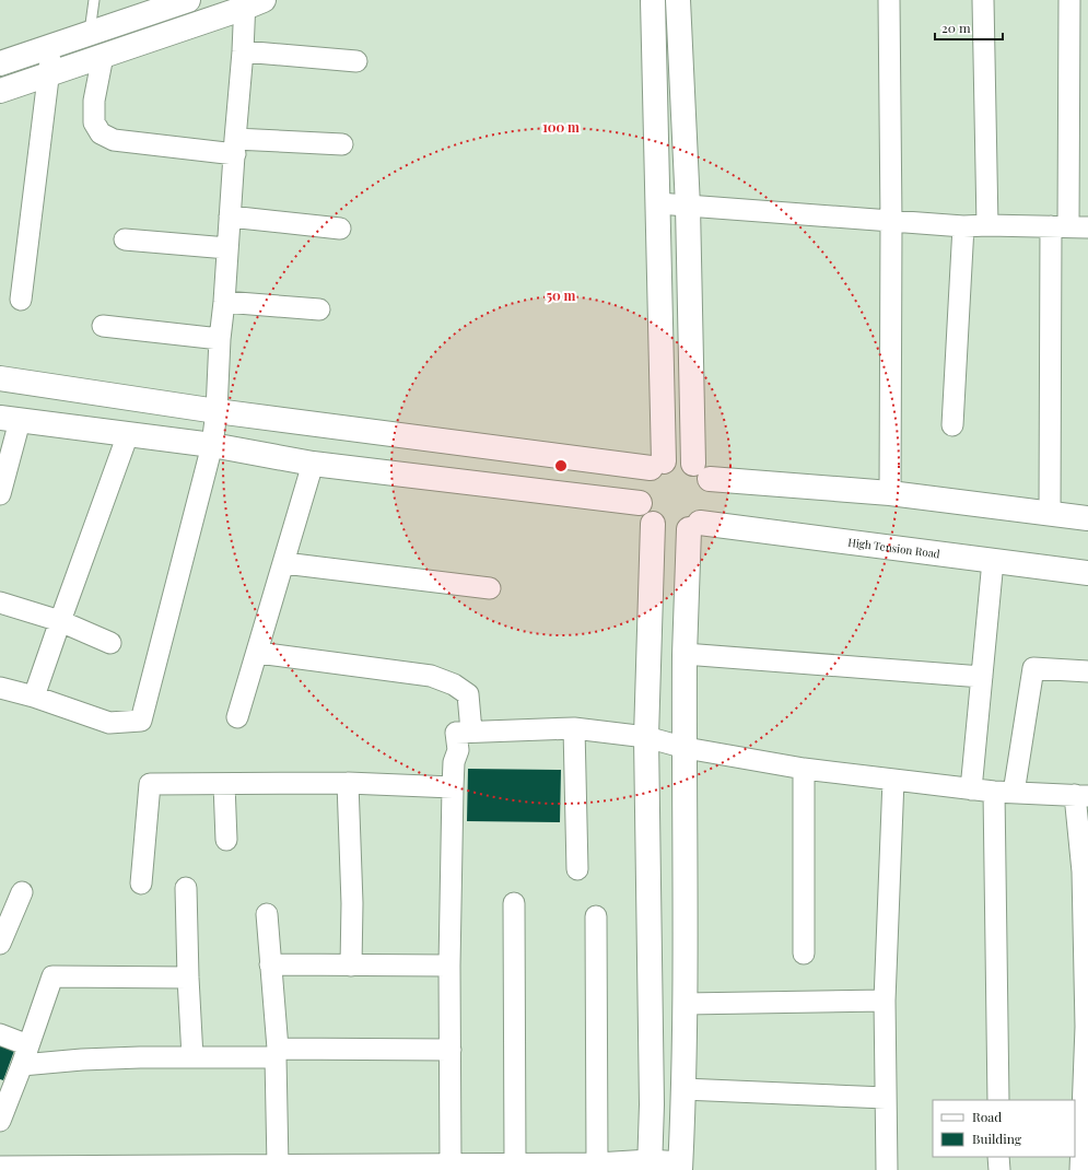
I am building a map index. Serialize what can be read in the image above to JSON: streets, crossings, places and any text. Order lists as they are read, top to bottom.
{
  "streets": {
    "street": ["High Tension Road"]
  },
  "legend": ["Road", "Building"],
  "scale_bar": "20 m",
  "rings": ["100 m", "50 m"]
}
